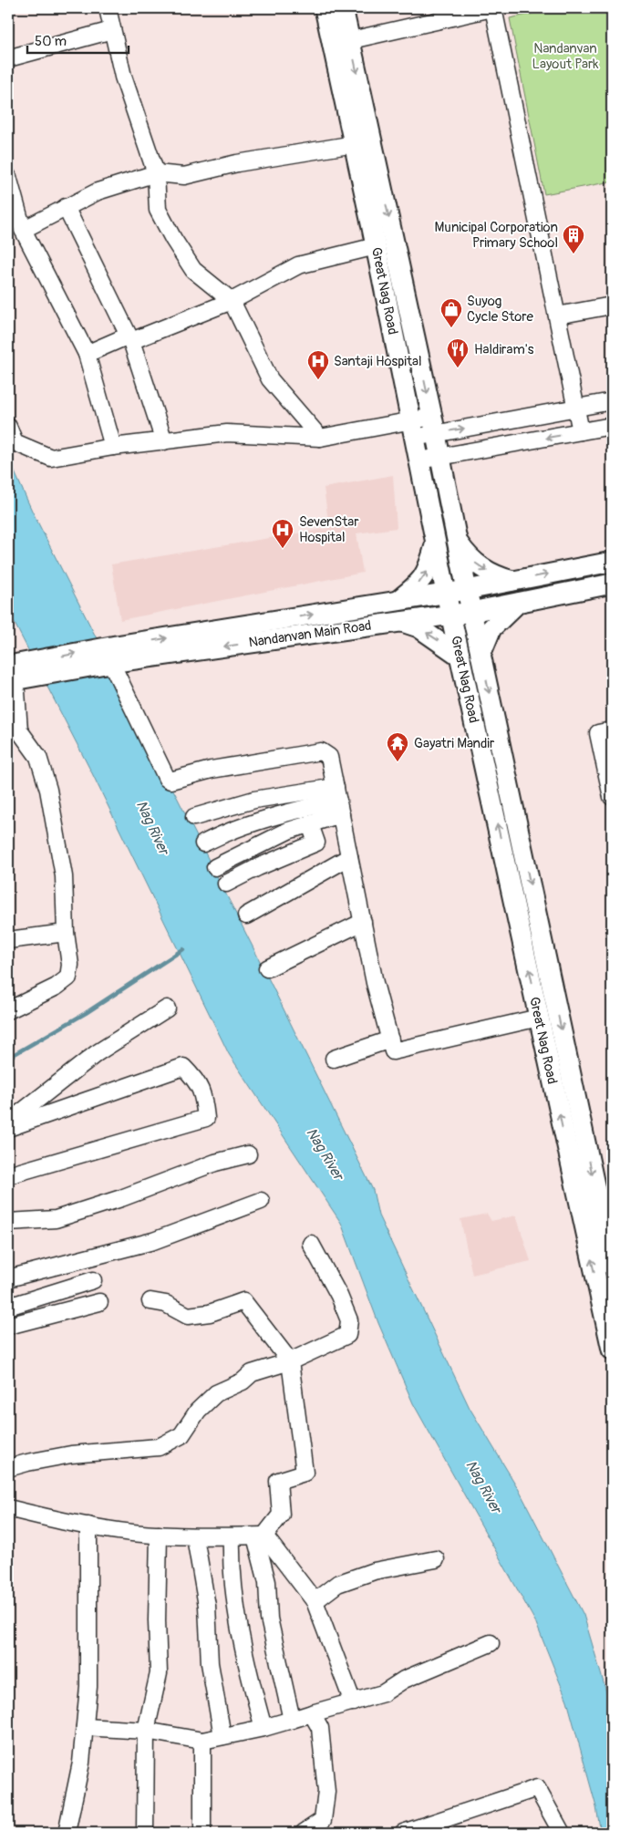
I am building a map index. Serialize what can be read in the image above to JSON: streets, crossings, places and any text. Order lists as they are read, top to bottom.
{
  "streets": {
    "main road": ["Great Nag Road", "Nandanvan Main Road"]
  },
  "crossings": [
    ["Great Nag Road", "Nandanvan Main Road"]
  ],
  "water": ["Nag River"],
  "parks": ["Nandanvan Layout Park"],
  "places": {
    "building": ["Municipal Corporation Primary School"],
    "shop": ["Suyog Cycle Store"],
    "restaurant": ["Haldiram's"],
    "hospital": ["Santaji Hospital", "SevenStar Hospital"],
    "temple": ["Gayatri Mandir"]
  },
  "scale_bar": "50 m"
}
